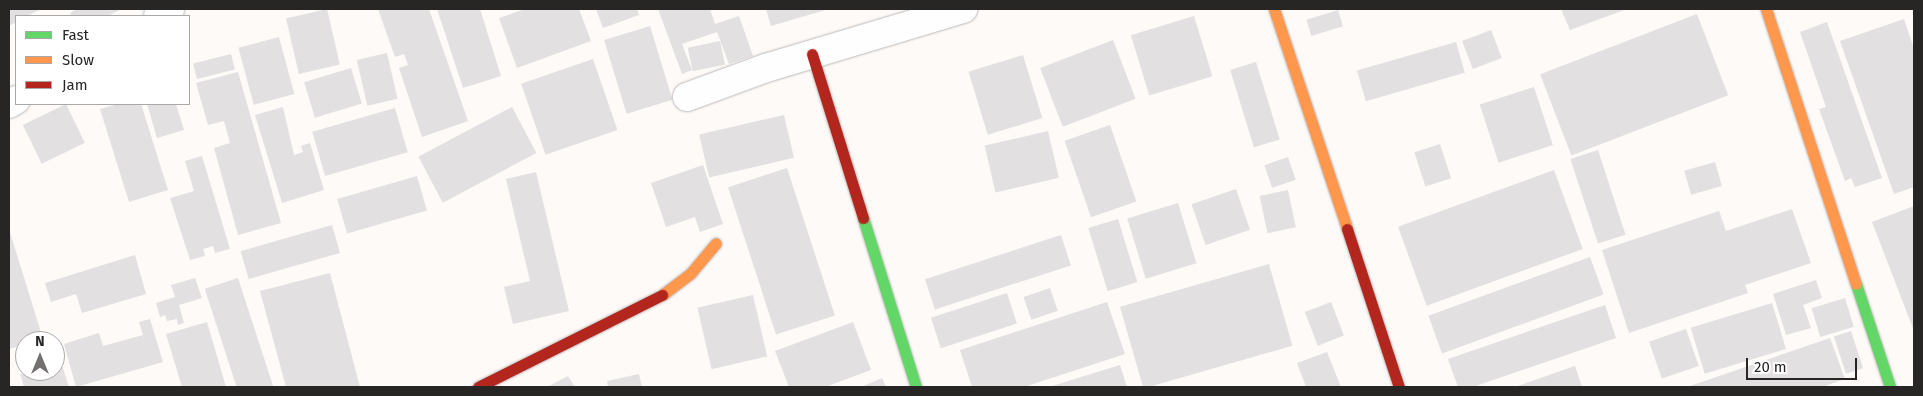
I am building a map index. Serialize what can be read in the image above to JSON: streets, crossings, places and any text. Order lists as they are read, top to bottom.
{
  "legend": ["Fast", "Slow", "Jam"],
  "scale_bar": "20 m",
  "north": "top"
}
